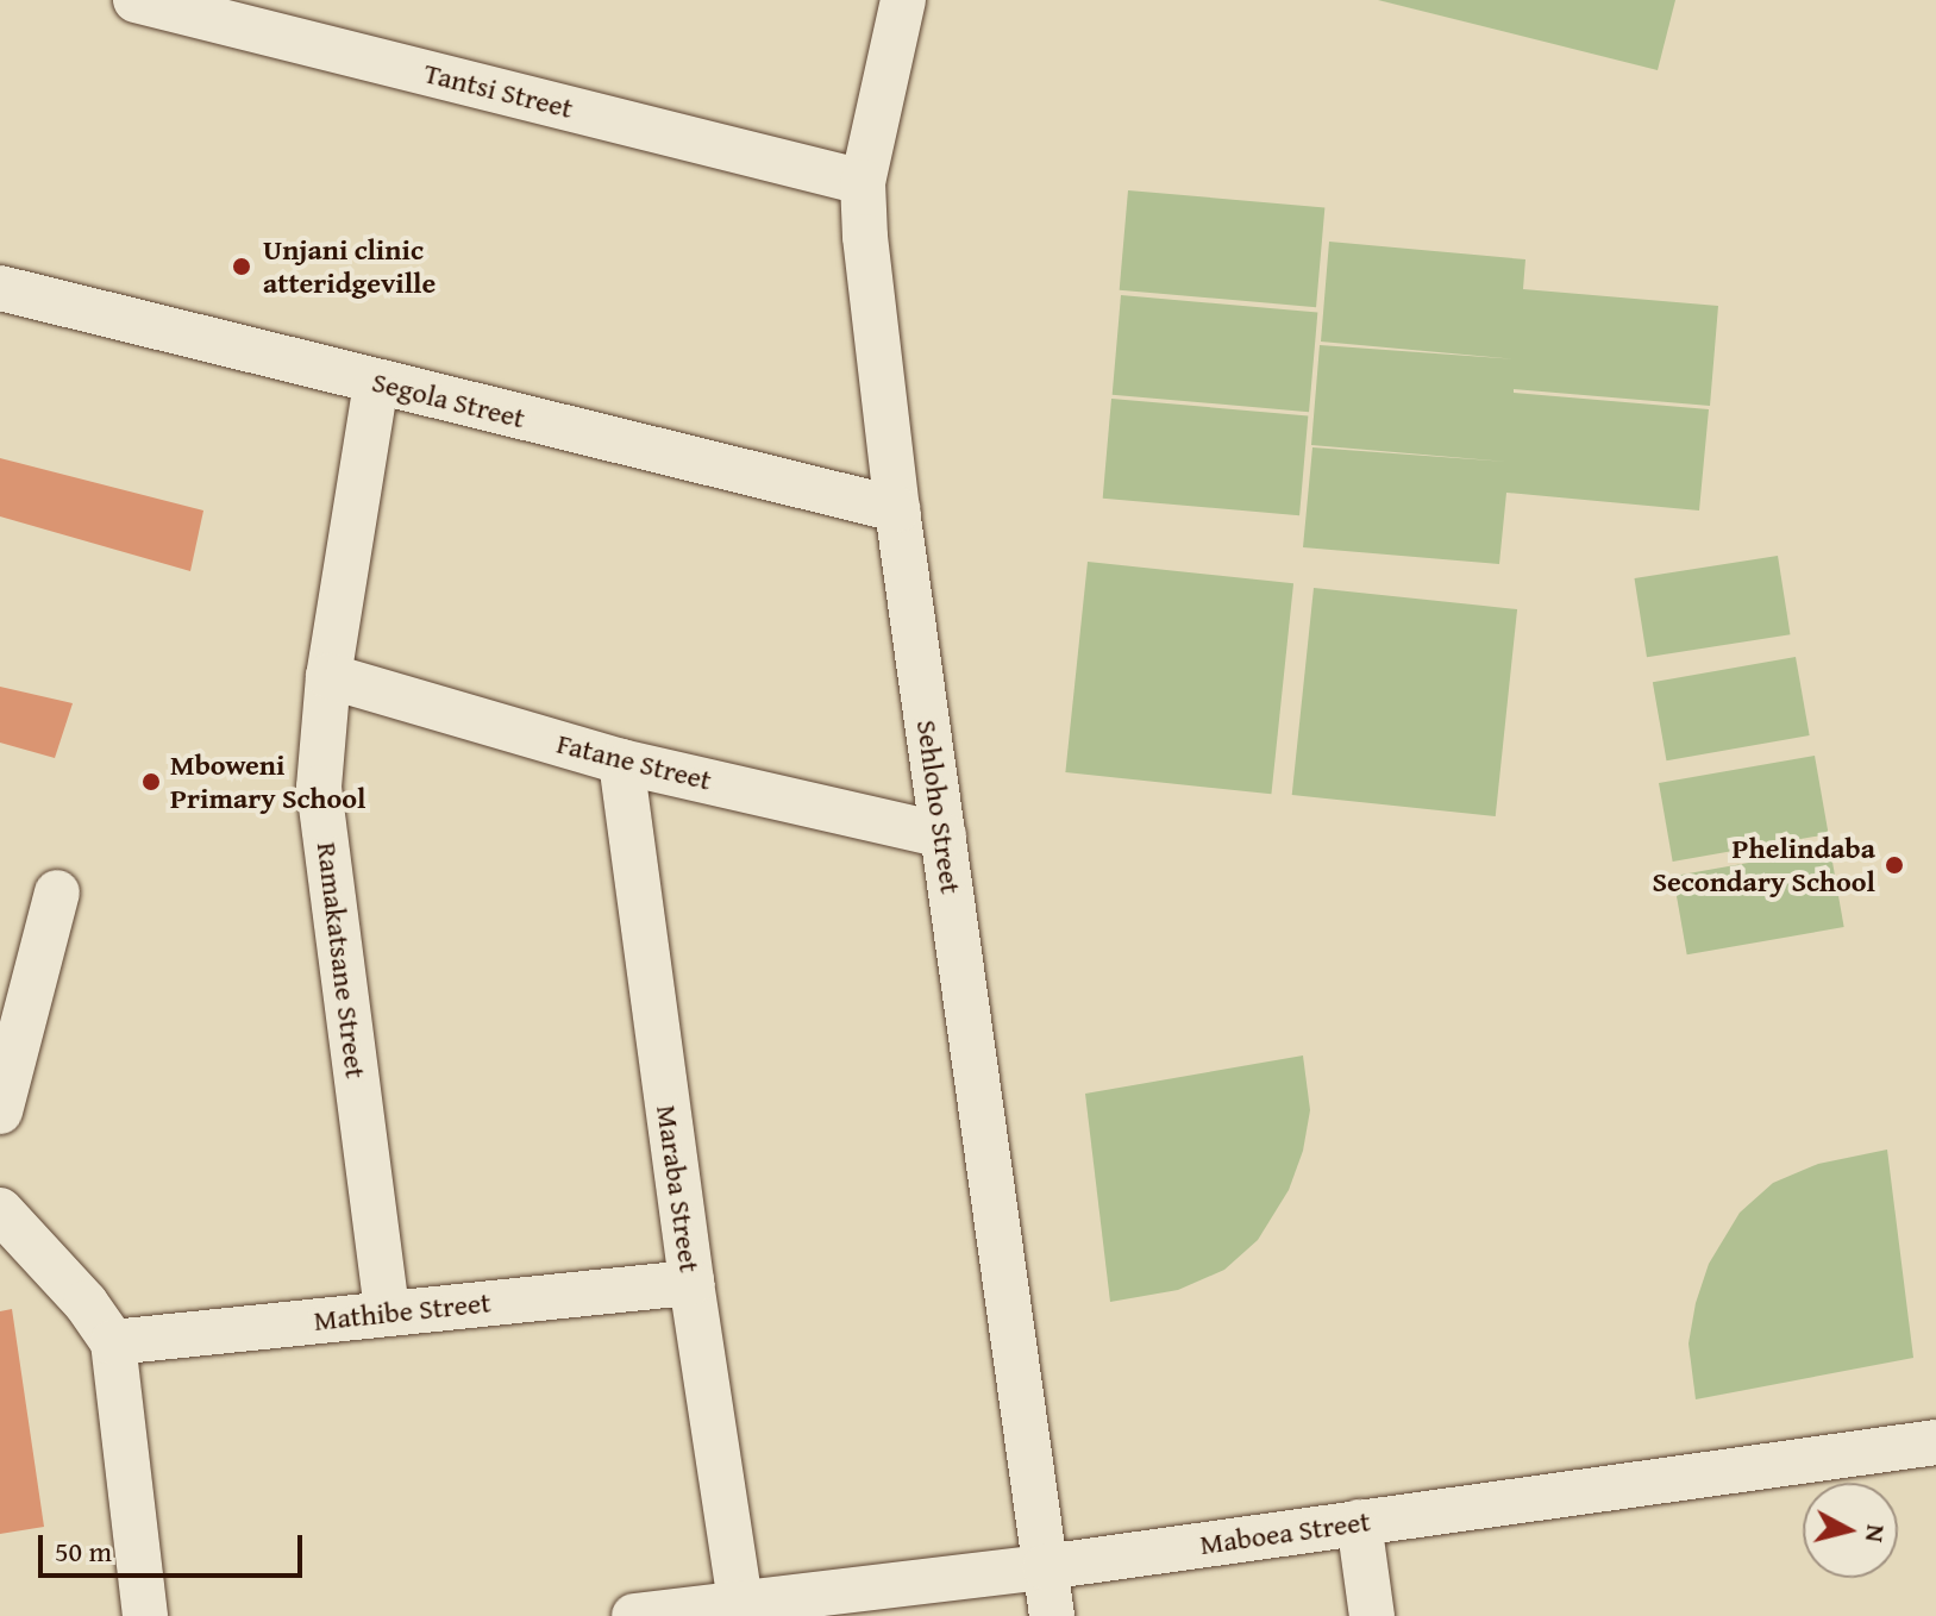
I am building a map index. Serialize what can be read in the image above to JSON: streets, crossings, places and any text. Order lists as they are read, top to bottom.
{
  "streets": {
    "street": [
      "Tantsi Street",
      "Segola Street",
      "Fatane Street",
      "Sehloho Street",
      "Ramakatsane Street",
      "Maraba Street",
      "Mathibe Street",
      "Maboea Street"
    ]
  },
  "crossings": [
    ["Tantsi Street", "Sehloho Street"],
    ["Segola Street", "Sehloho Street"],
    ["Segola Street", "Ramakatsane Street"],
    ["Fatane Street", "Sehloho Street"],
    ["Fatane Street", "Ramakatsane Street"],
    ["Fatane Street", "Maraba Street"],
    ["Sehloho Street", "Maboea Street"],
    ["Ramakatsane Street", "Mathibe Street"],
    ["Maraba Street", "Mathibe Street"],
    ["Maraba Street", "Maboea Street"]
  ],
  "places": ["Unjani clinic atteridgeville", "Mboweni Primary School", "Phelindaba Secondary School"],
  "scale_bar": "50 m",
  "north": "right"
}
